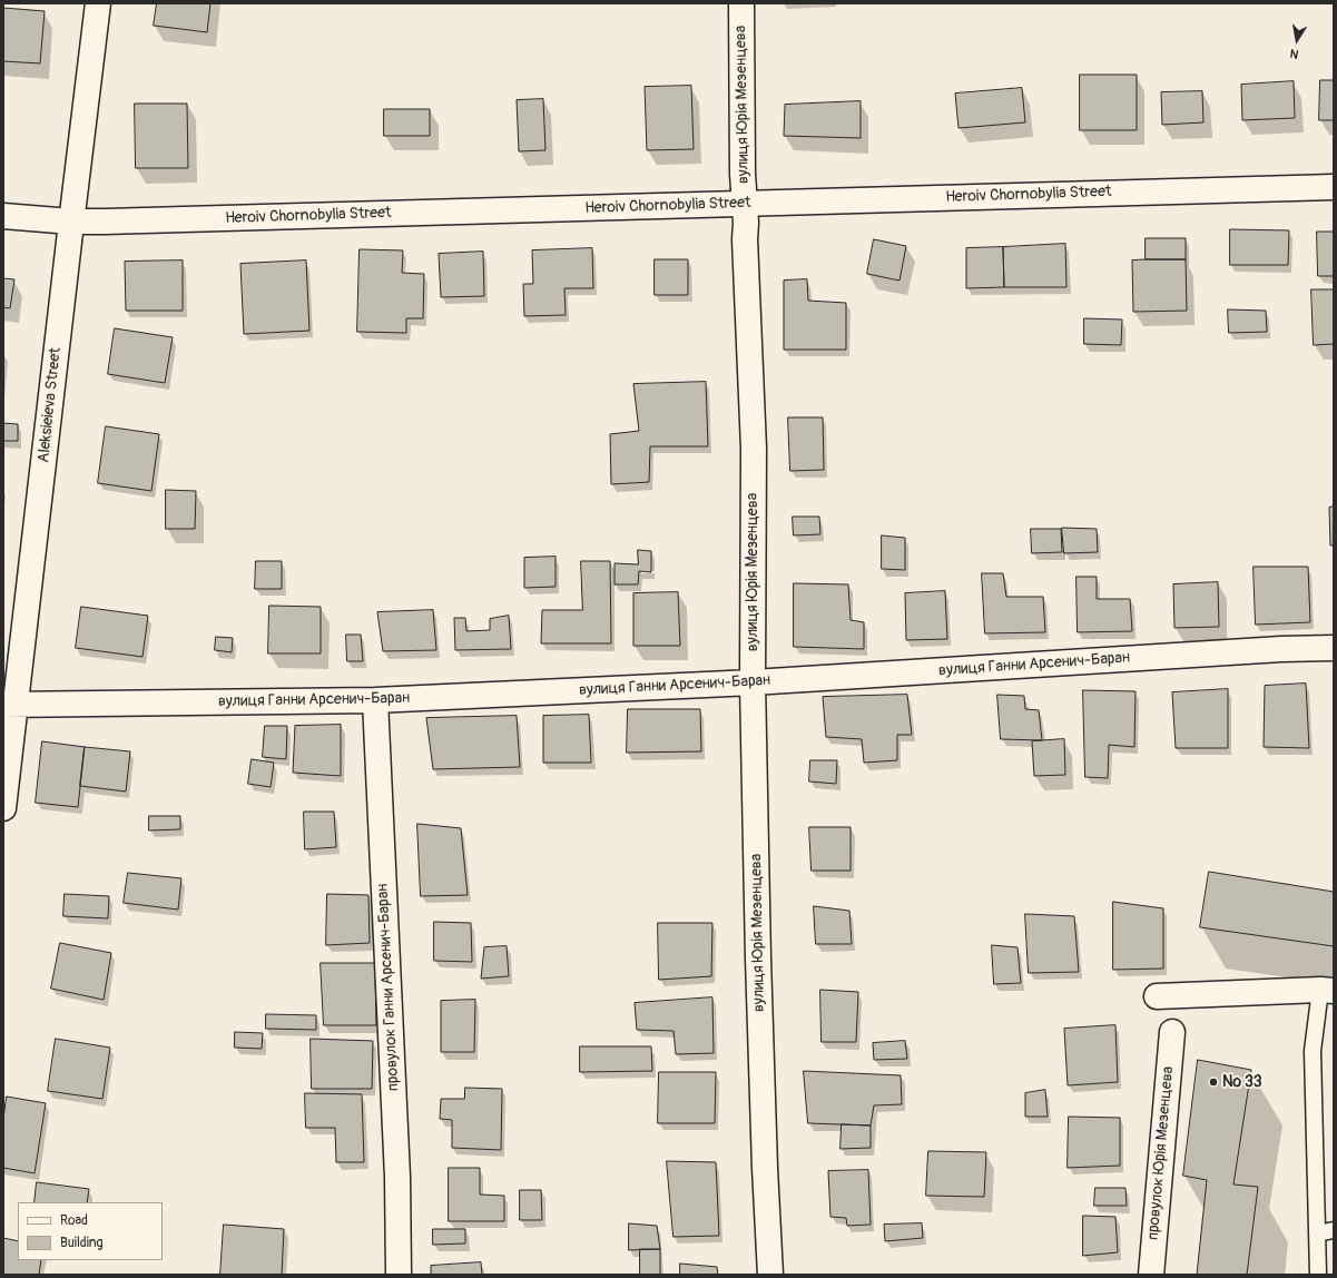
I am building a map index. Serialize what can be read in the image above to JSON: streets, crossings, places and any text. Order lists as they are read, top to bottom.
{
  "streets": {
    "street": [
      "вулиця Юрія Мезенцева",
      "Heroiv Chornobylia Street",
      "Aleksieieva Street",
      "вулиця Ганни Арсенич-Баран",
      "провулок Ганни Арсенич-Баран",
      "провулок Юрія Мезенцева"
    ]
  },
  "crossings": [
    ["вулиця Юрія Мезенцева", "Heroiv Chornobylia Street"],
    ["вулиця Юрія Мезенцева", "вулиця Ганни Арсенич-Баран"],
    ["Heroiv Chornobylia Street", "Aleksieieva Street"],
    ["Aleksieieva Street", "вулиця Ганни Арсенич-Баран"],
    ["вулиця Ганни Арсенич-Баран", "провулок Ганни Арсенич-Баран"]
  ],
  "places": ["№ 33"],
  "legend": ["Road", "Building"],
  "north": "bottom"
}
